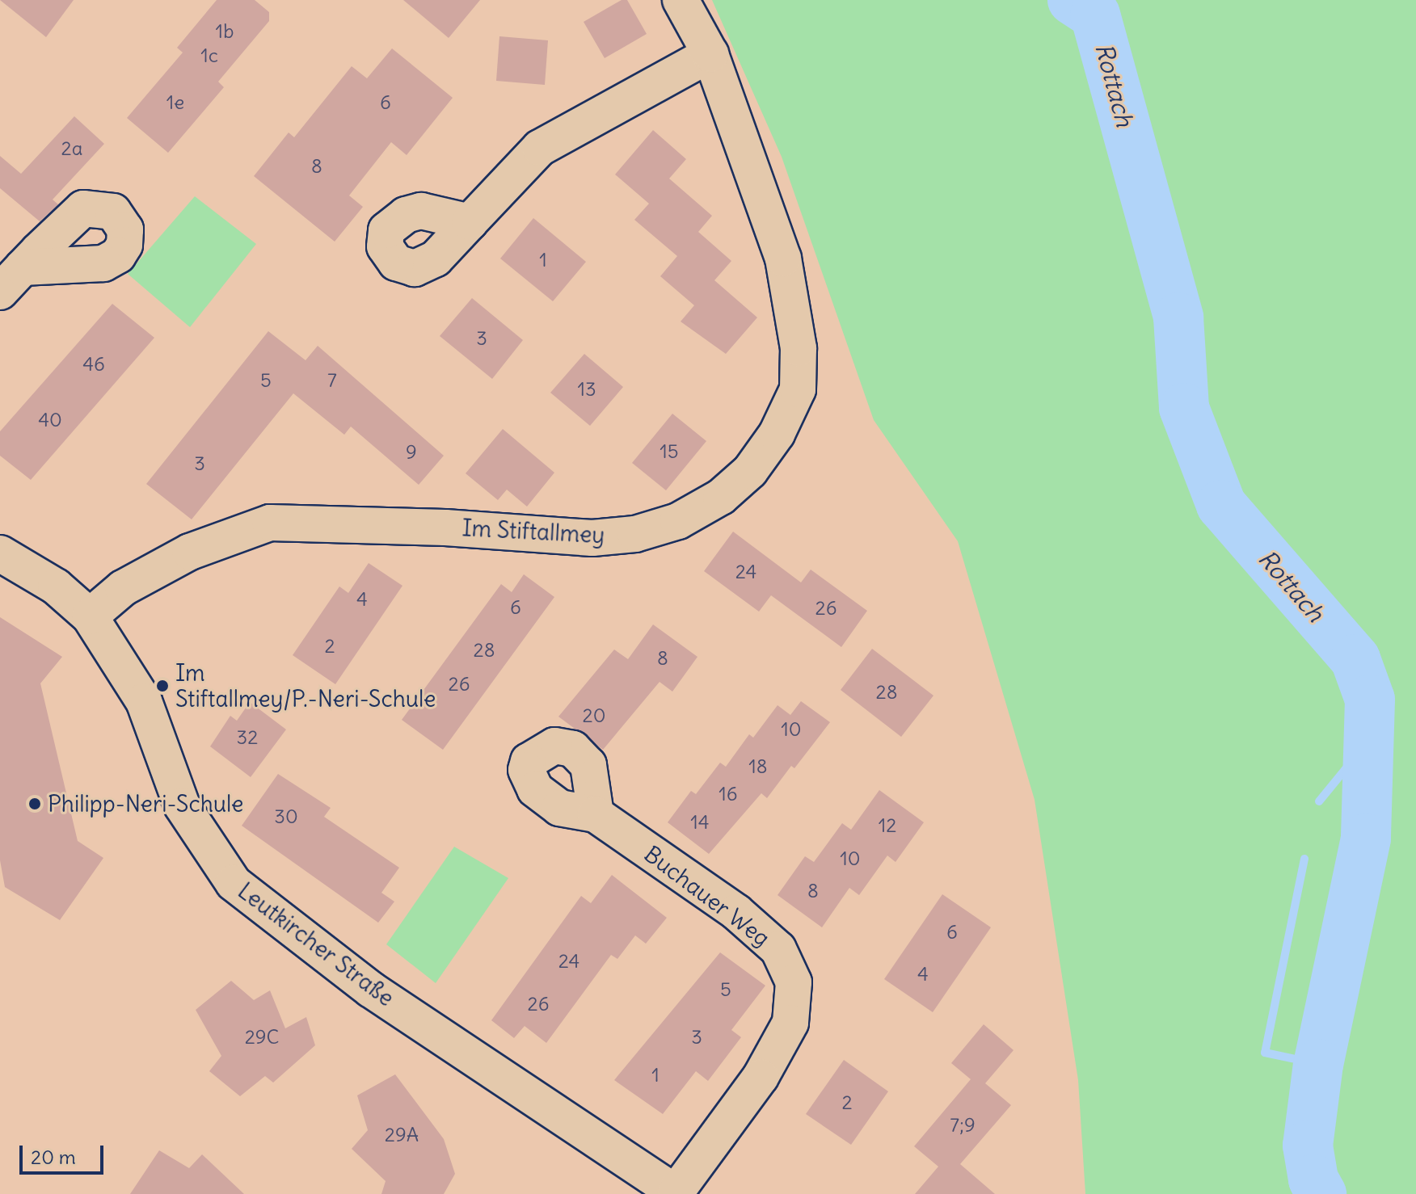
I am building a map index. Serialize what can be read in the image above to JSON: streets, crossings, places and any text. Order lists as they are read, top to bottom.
{
  "streets": {
    "street": ["Im Stiftallmey", "Buchauer Weg", "Leutkircher Straße"]
  },
  "crossings": [
    ["Im Stiftallmey", "Leutkircher Straße"],
    ["Buchauer Weg", "Leutkircher Straße"]
  ],
  "water": ["Rottach"],
  "places": ["Im Stiftallmey/P.-Neri-Schule", "Philipp-Neri-Schule"],
  "house_numbers": [
    "1b",
    "1c",
    "1e",
    "6",
    "2a",
    "8",
    "1",
    "3",
    "46",
    "5",
    "7",
    "13",
    "40",
    "15",
    "9",
    "3",
    "24",
    "4",
    "6",
    "26",
    "2",
    "28",
    "8",
    "26",
    "28",
    "20",
    "10",
    "32",
    "18",
    "16",
    "30",
    "14",
    "12",
    "10",
    "8",
    "6",
    "24",
    "4",
    "5",
    "26",
    "29C",
    "3",
    "1",
    "2",
    "7;9",
    "29A"
  ],
  "scale_bar": "20 m"
}
